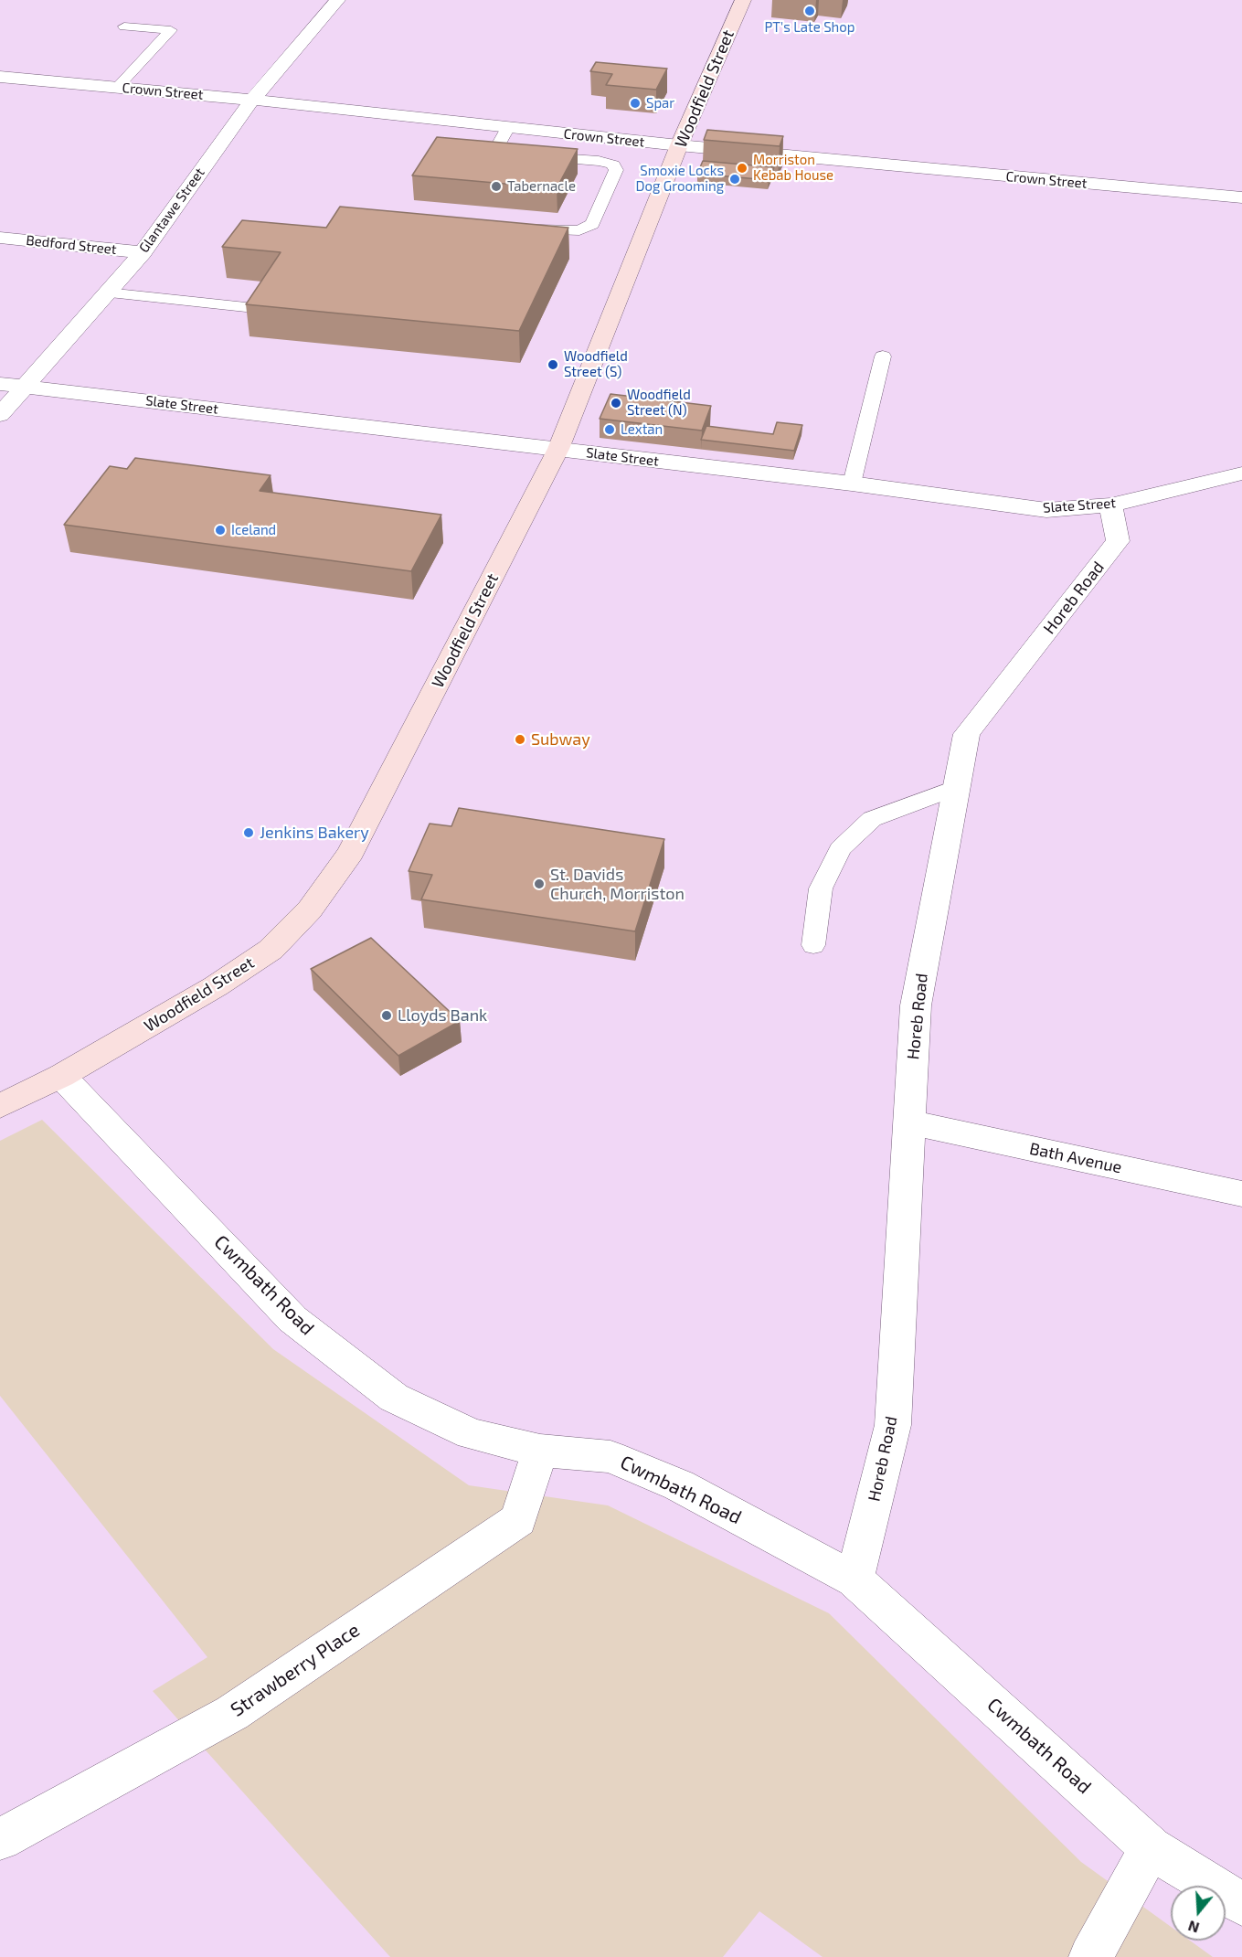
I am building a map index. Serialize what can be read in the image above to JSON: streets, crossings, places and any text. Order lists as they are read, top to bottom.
{
  "streets": {
    "main road": ["Woodfield Street"],
    "street": [
      "Crown Street",
      "Glantawe Street",
      "Bedford Street",
      "Slate Street",
      "Horeb Road",
      "Bath Avenue",
      "Cwmbath Road",
      "Strawberry Place"
    ]
  },
  "crossings": [
    ["Woodfield Street", "Crown Street"],
    ["Woodfield Street", "Slate Street"],
    ["Woodfield Street", "Cwmbath Road"],
    ["Crown Street", "Glantawe Street"],
    ["Glantawe Street", "Bedford Street"],
    ["Glantawe Street", "Slate Street"],
    ["Slate Street", "Horeb Road"],
    ["Horeb Road", "Bath Avenue"],
    ["Horeb Road", "Cwmbath Road"],
    ["Cwmbath Road", "Strawberry Place"]
  ],
  "places": [
    "PT's Late Shop",
    "Spar",
    "Morriston Kebab House",
    "Smoxie Locks Dog Grooming",
    "Tabernacle",
    "Woodfield Street (S)",
    "Woodfield Street (N)",
    "Lextan",
    "Iceland",
    "Subway",
    "Jenkins Bakery",
    "St. Davids Church, Morriston",
    "Lloyds Bank"
  ],
  "north": "bottom"
}
